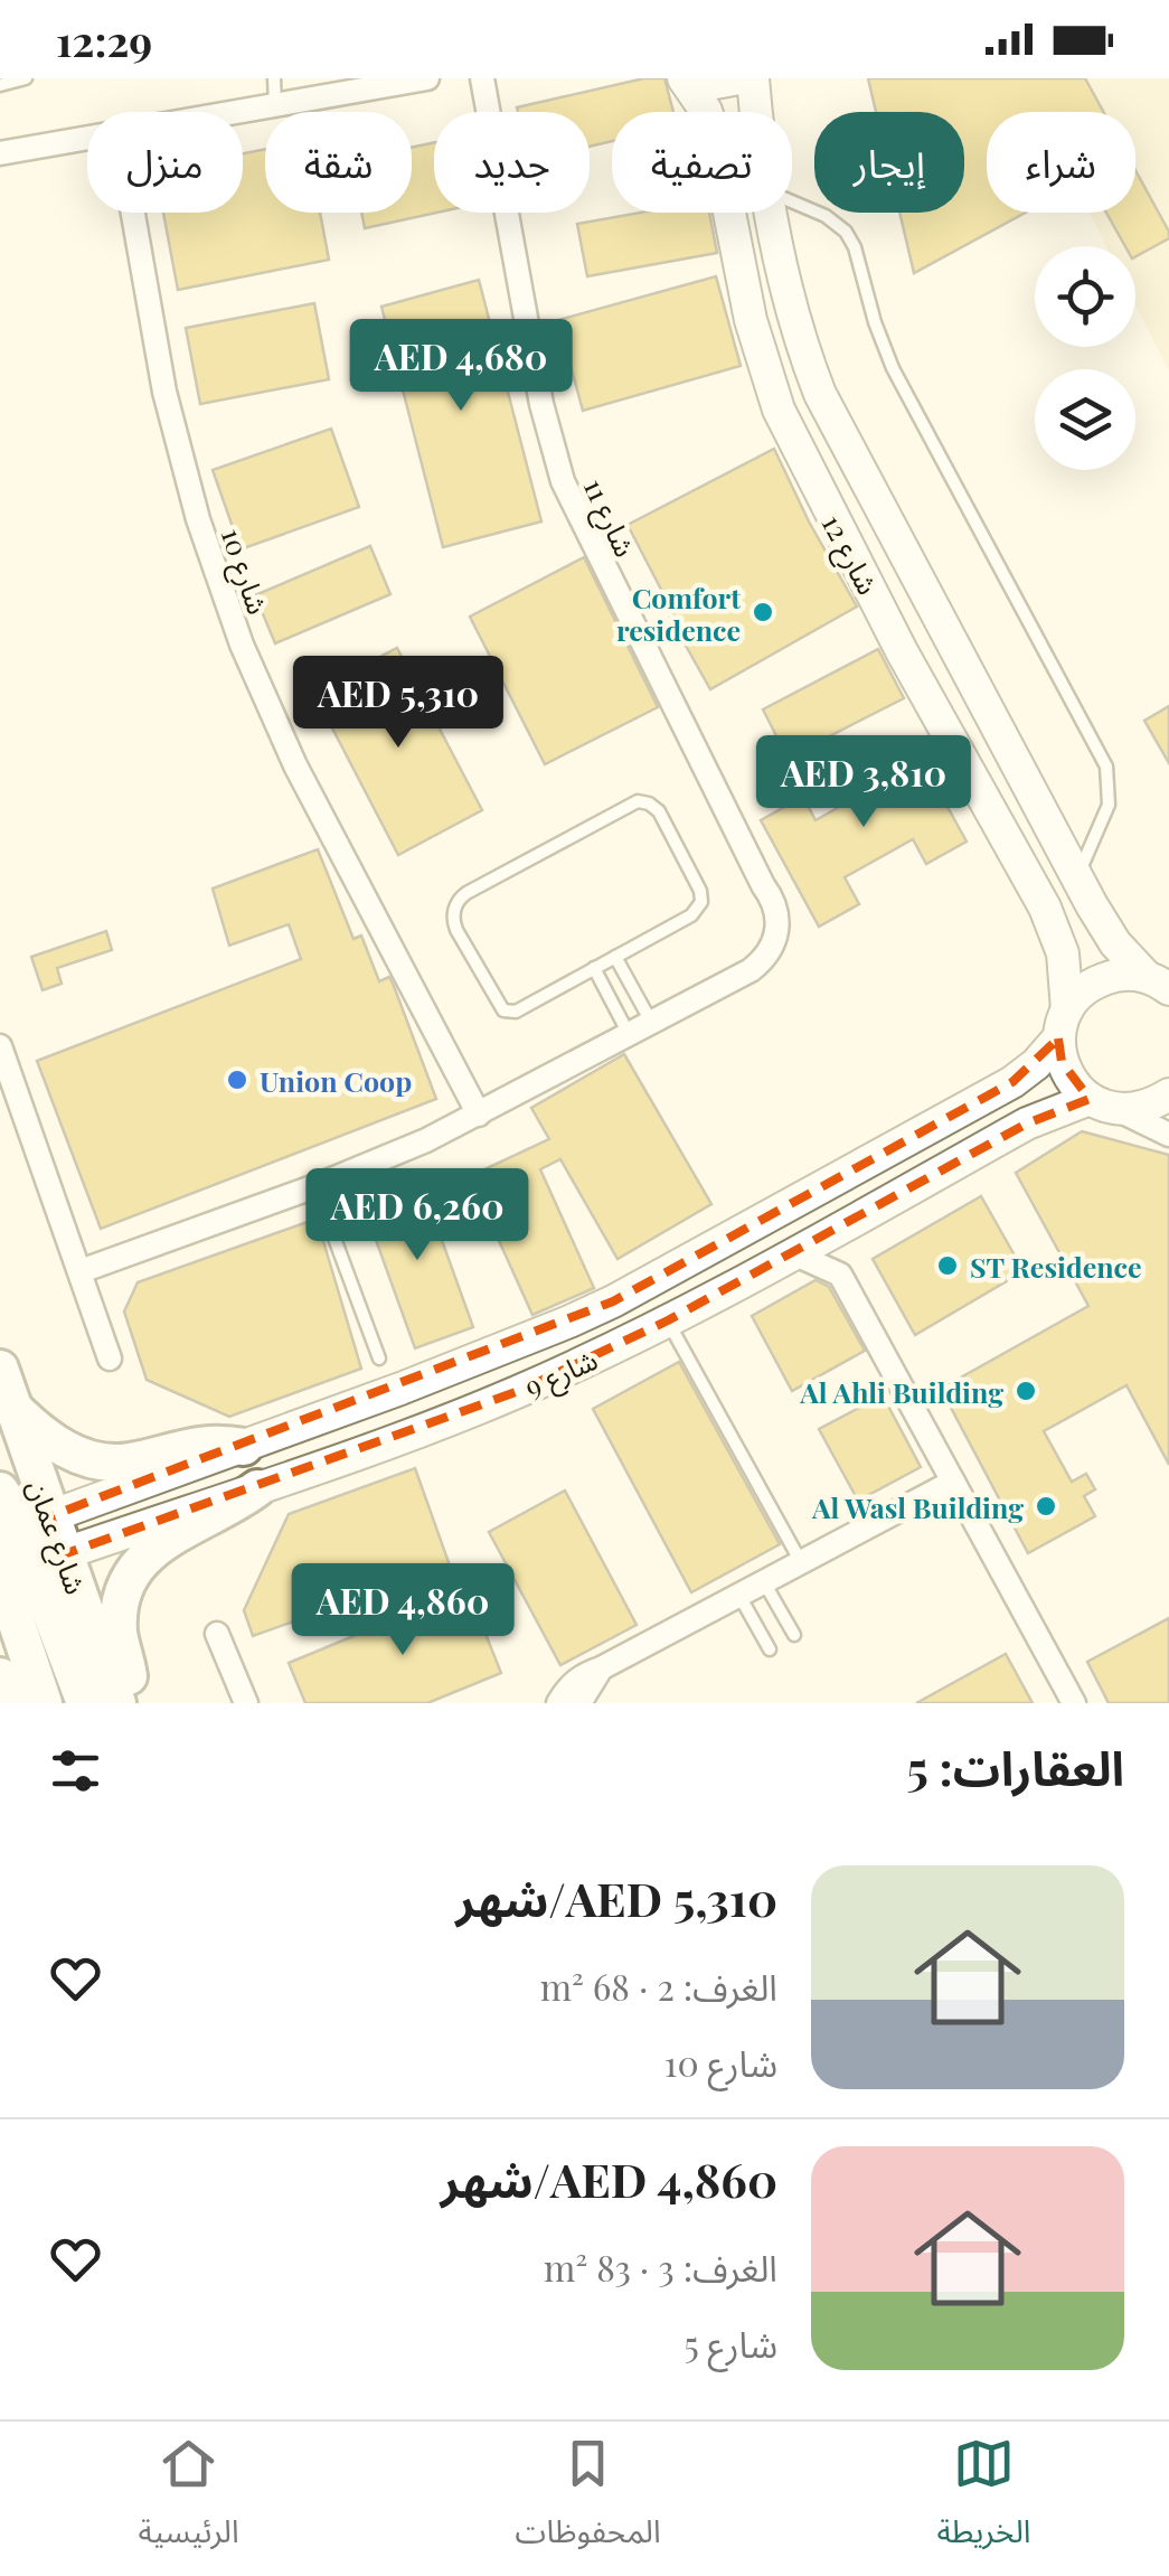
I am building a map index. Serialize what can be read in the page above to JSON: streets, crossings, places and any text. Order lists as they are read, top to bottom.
{
  "streets": {
    "main road": ["شارع عمان"],
    "street": [
      "شارع 11",
      "شارع 12",
      "شارع 10",
      "شارع 9"
    ]
  },
  "crossings": [
    ["شارع 11", "شارع 10"],
    ["شارع 12", "شارع 9"],
    ["شارع 9", "شارع عمان"]
  ],
  "places": [
    "Comfort residence",
    "Union Coop",
    "ST Residence",
    "Al Ahli Building",
    "Al Wasl Building"
  ],
  "page": {
    "status": "12:29",
    "chip": [
      "شراء",
      "إيجار",
      "تصفية",
      "جديد",
      "شقة",
      "منزل"
    ],
    "price": [
      "AED 4,680",
      "AED 5,310",
      "AED 3,810",
      "AED 6,260",
      "AED 4,860"
    ],
    "heading": "العقارات: 5",
    "list": [
      {
        "name": "AED 5,310/شهر",
        "note": "الغرف: 2 · 68 m² · شارع 10"
      },
      {
        "name": "AED 4,860/شهر",
        "note": "الغرف: 3 · 83 m² · شارع 5"
      }
    ],
    "tabs": ["الخريطة", "المحفوظات", "الرئيسية"]
  }
}
